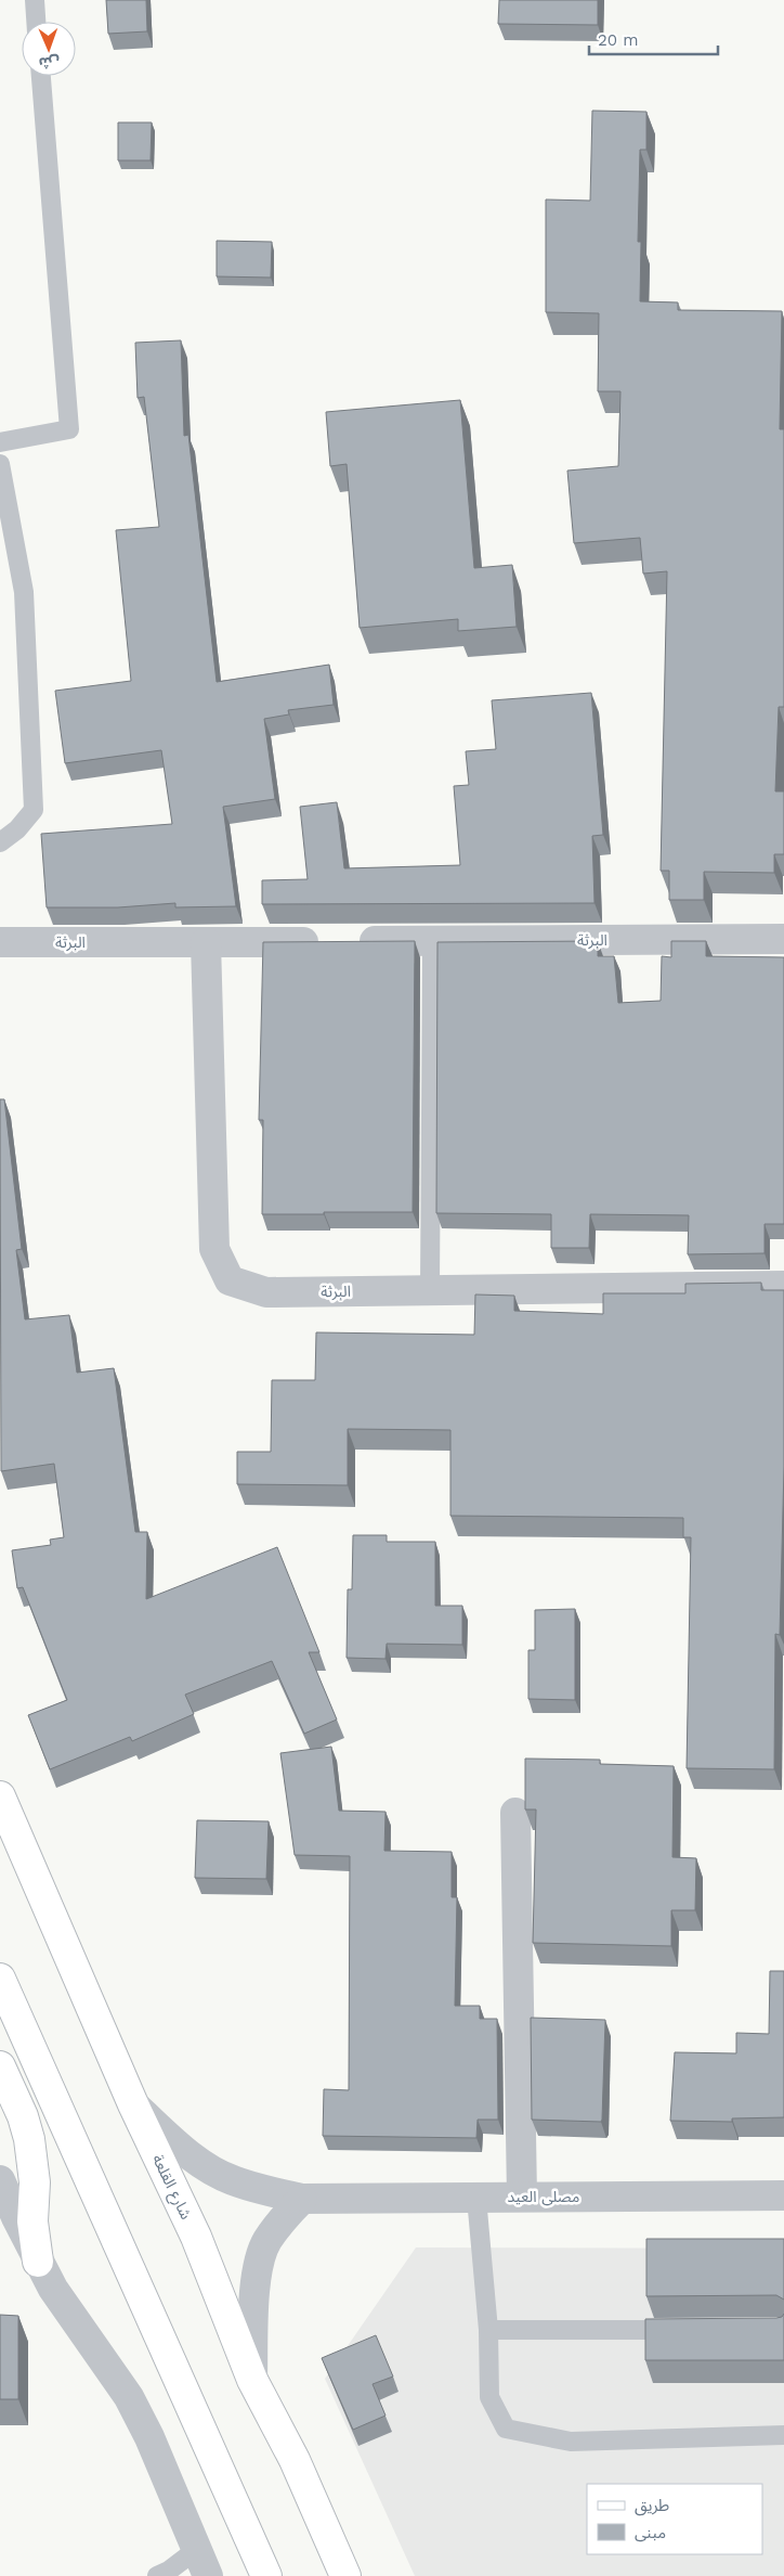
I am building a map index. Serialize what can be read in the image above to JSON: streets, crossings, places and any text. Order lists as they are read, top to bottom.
{
  "streets": {
    "main road": ["شارع القلعة"],
    "street": ["البرثة", "مصلى العيد"]
  },
  "crossings": [
    ["شارع القلعة", "مصلى العيد"]
  ],
  "legend": ["طريق", "مبنى"],
  "scale_bar": "20 m",
  "north": "bottom"
}
